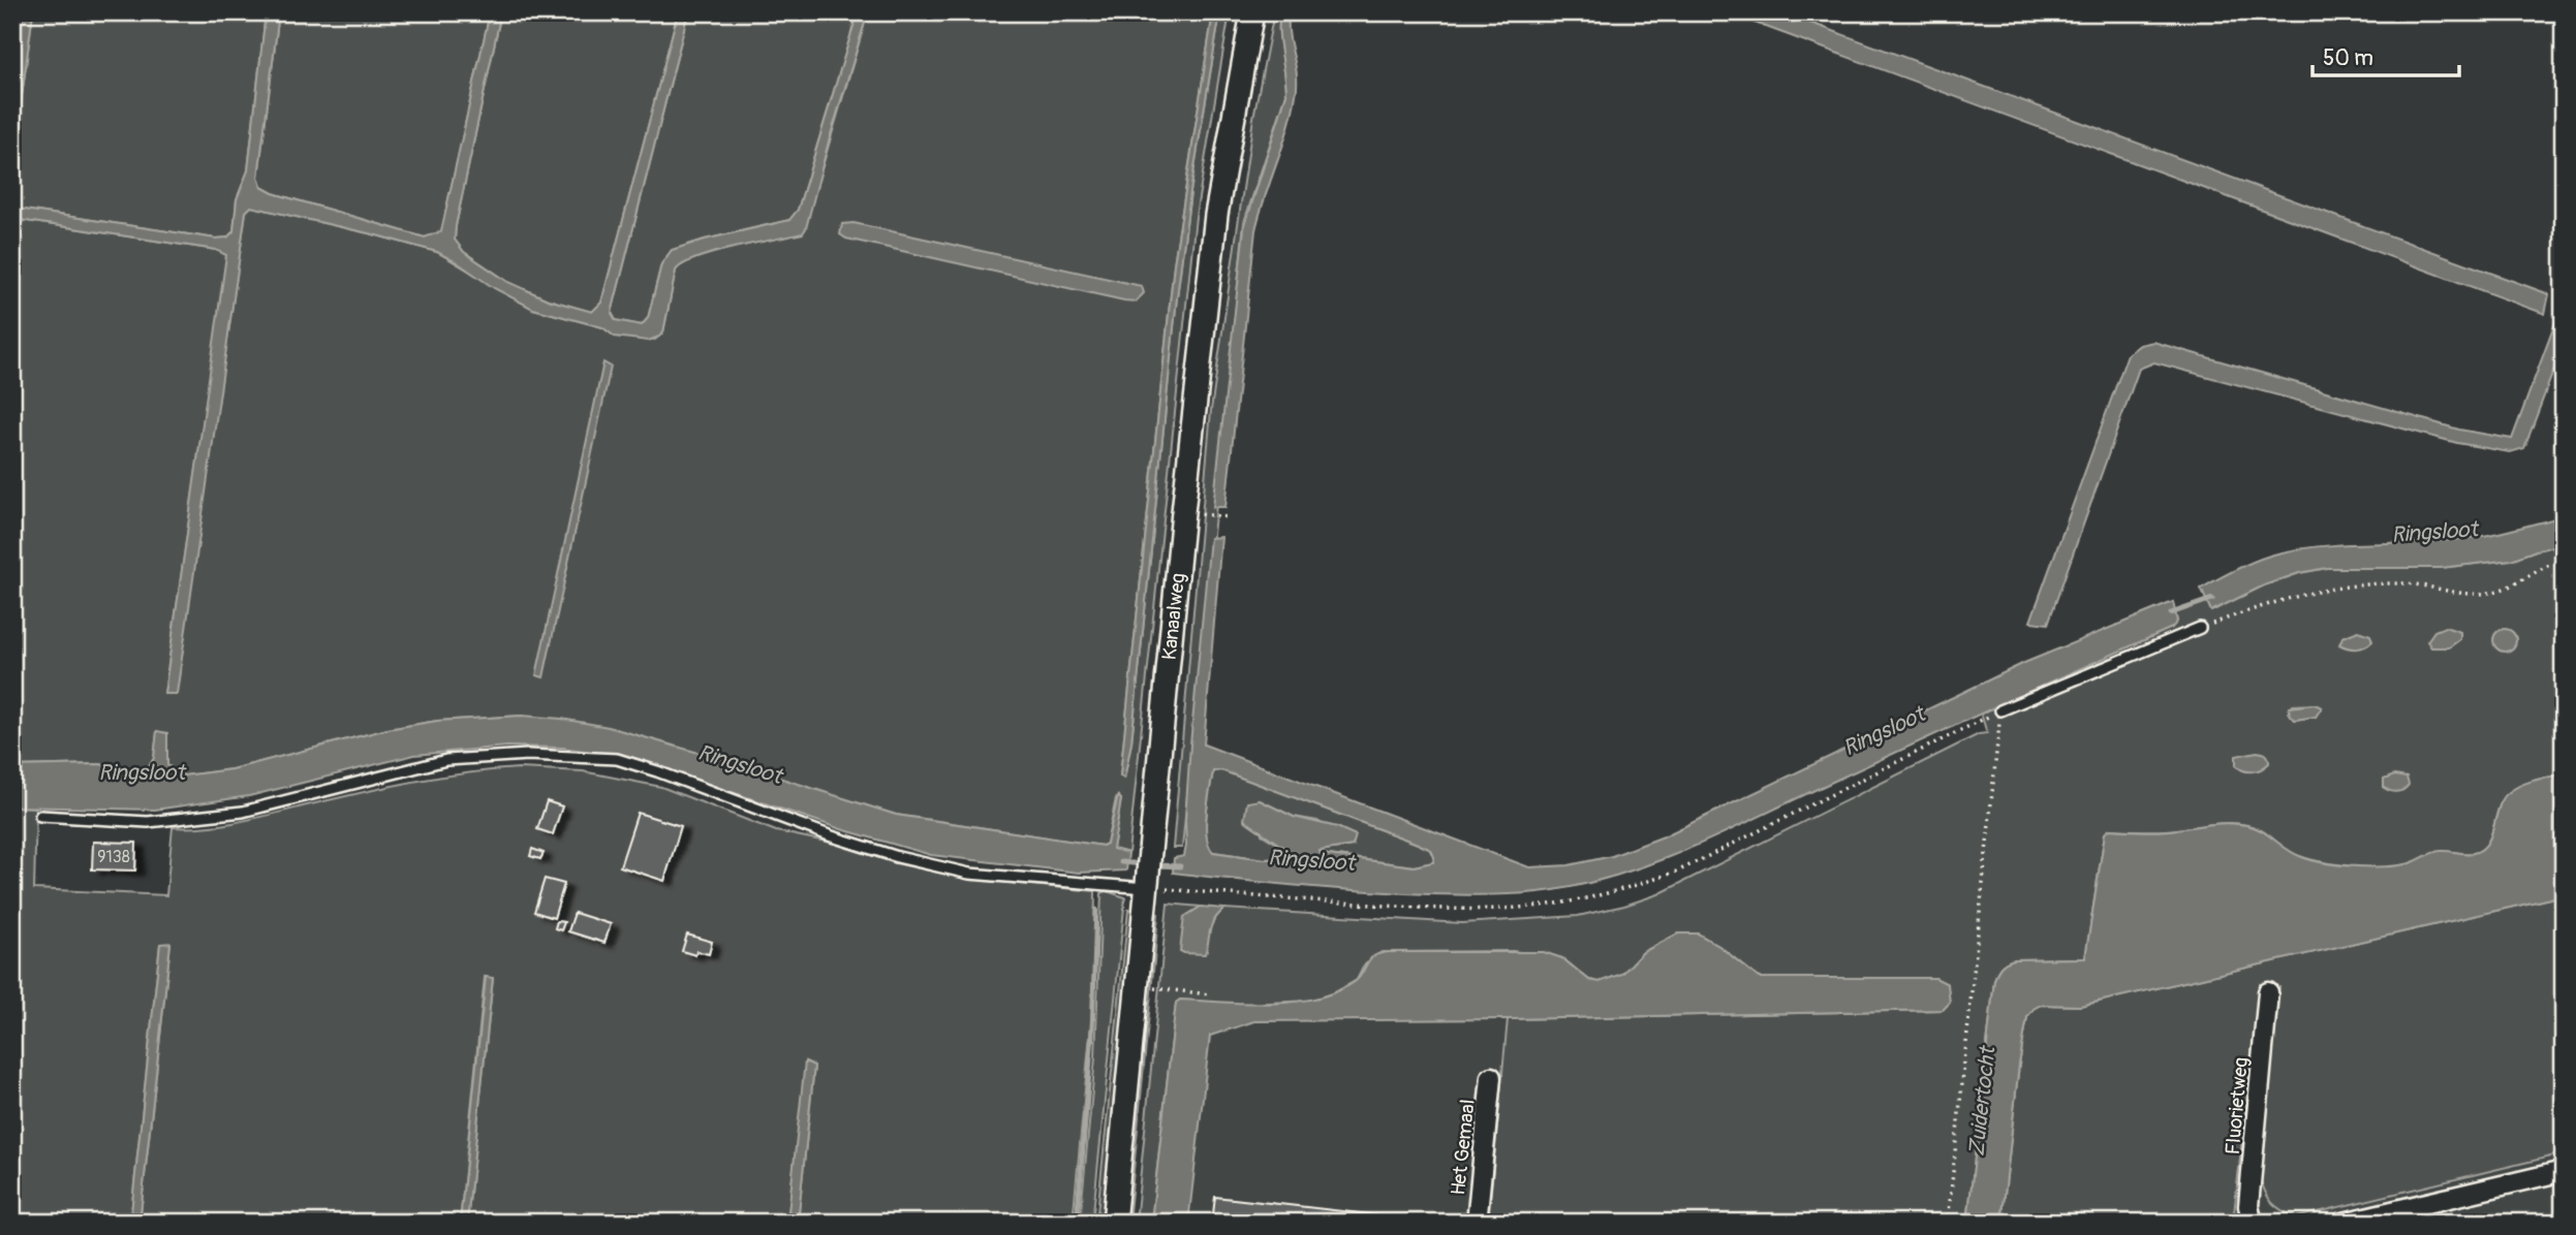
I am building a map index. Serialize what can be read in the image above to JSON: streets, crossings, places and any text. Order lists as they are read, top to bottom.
{
  "streets": {
    "street": ["Kanaalweg", "Fluorietweg", "Het Gemaal"]
  },
  "water": ["Ringsloot", "Zuidertocht"],
  "house_numbers": ["9138"],
  "scale_bar": "50 m"
}
